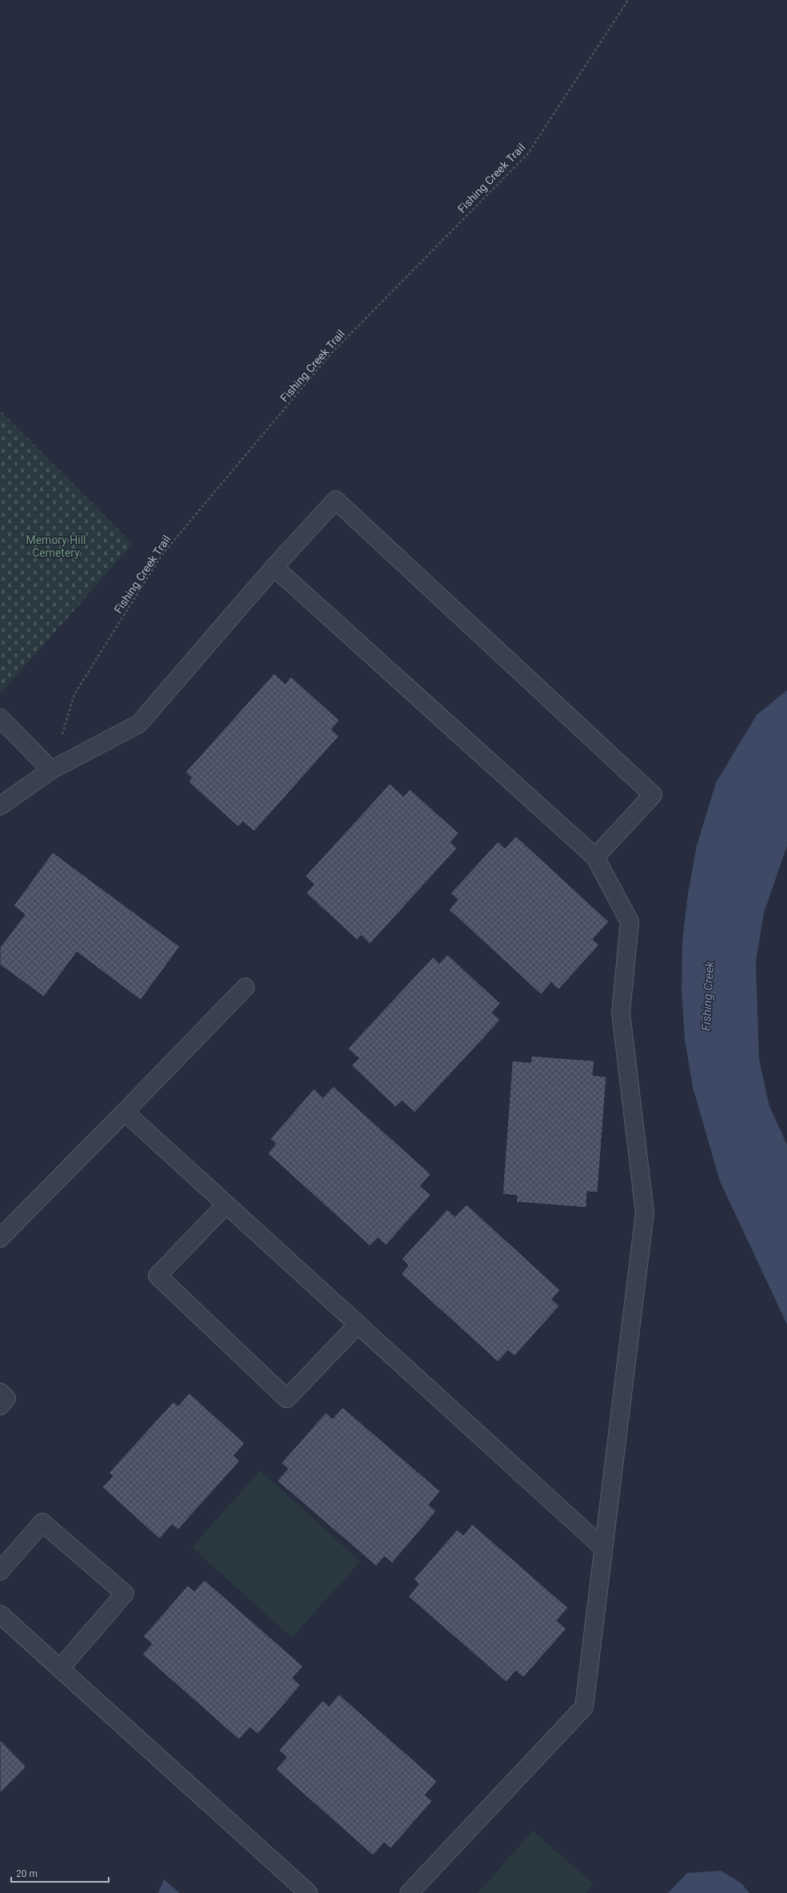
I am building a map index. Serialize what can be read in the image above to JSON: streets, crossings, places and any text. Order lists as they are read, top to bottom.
{
  "streets": {
    "path": ["Fishing Creek Trail"]
  },
  "water": ["Fishing Creek"],
  "parks": ["Memory Hill Cemetery"],
  "scale_bar": "20 m"
}
